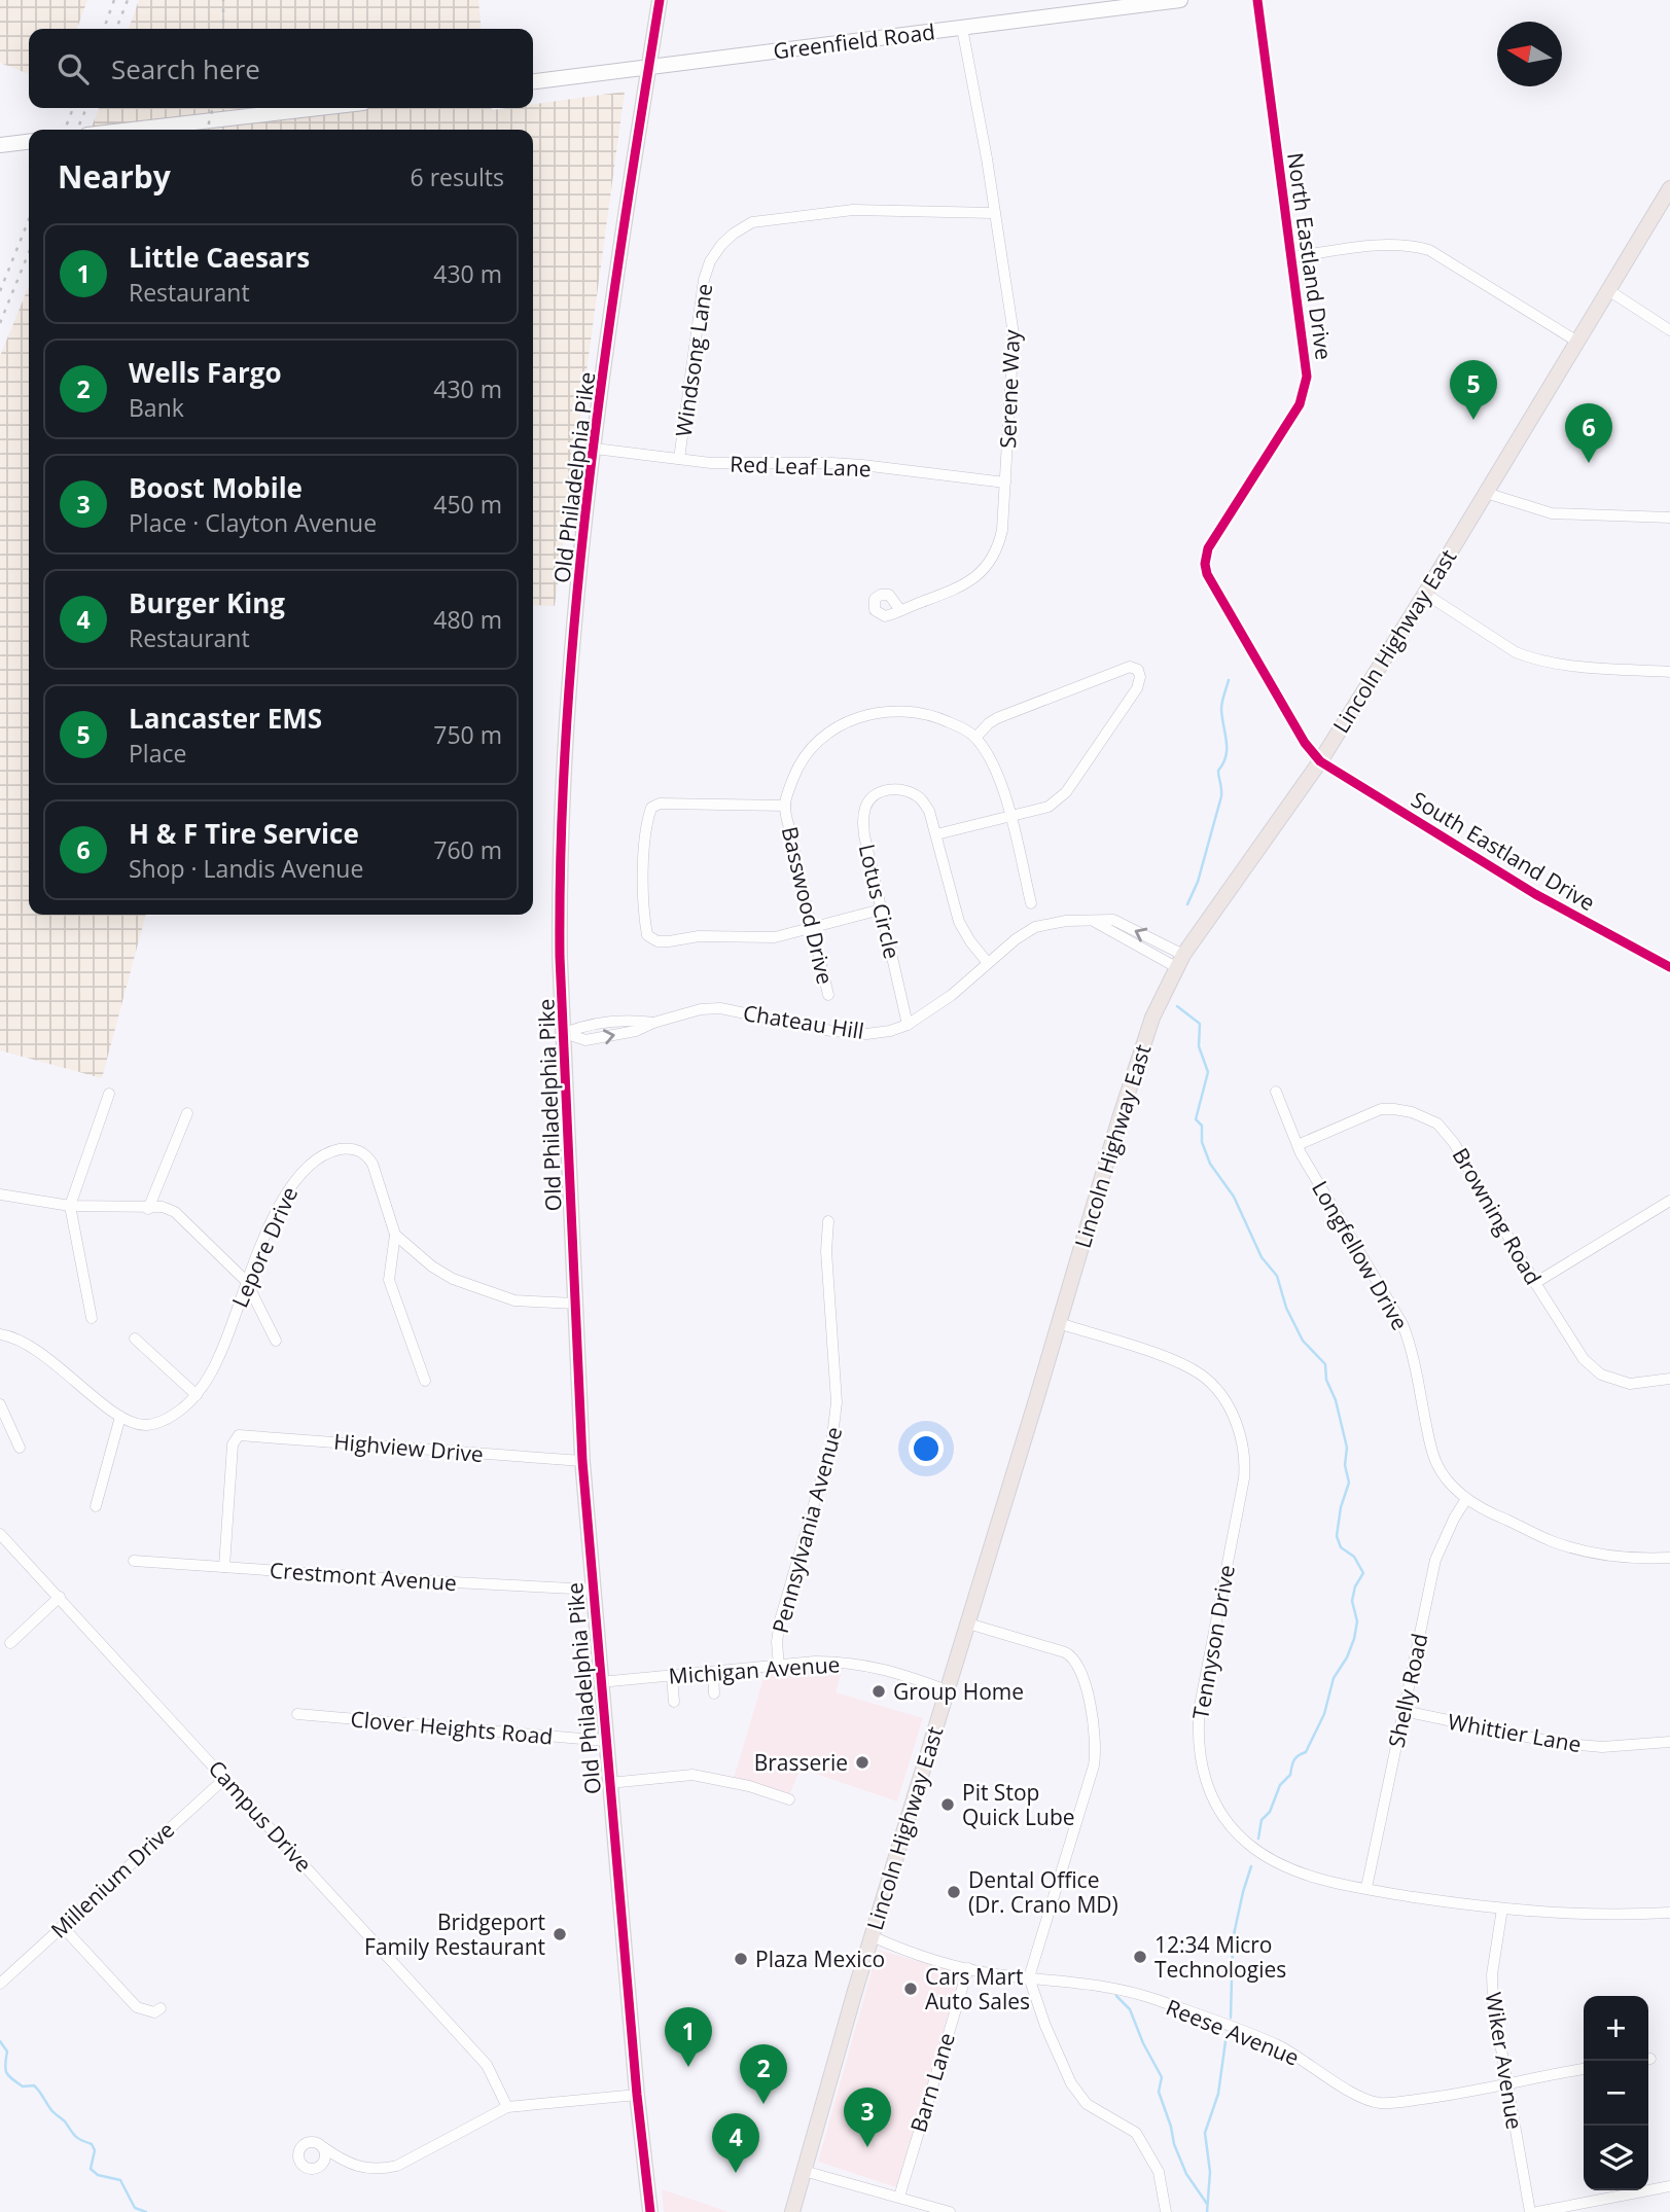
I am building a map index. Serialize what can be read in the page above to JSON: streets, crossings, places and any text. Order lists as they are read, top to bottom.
{
  "streets": {
    "main road": ["Greenfield Road", "Old Philadelphia Pike", "Lincoln Highway East"],
    "street": [
      "North Eastland Drive",
      "Windsong Lane",
      "Serene Way",
      "Red Leaf Lane",
      "South Eastland Drive",
      "Lotus Circle",
      "Basswood Drive",
      "Chateau Hill",
      "Browning Road",
      "Lepore Drive",
      "Longfellow Drive",
      "Highview Drive",
      "Pennsylvania Avenue",
      "Crestmont Avenue",
      "Tennyson Drive",
      "Michigan Avenue",
      "Shelly Road",
      "Clover Heights Road",
      "Whittier Lane",
      "Campus Drive",
      "Millenium Drive",
      "Reese Avenue",
      "Wiker Avenue",
      "Barn Lane"
    ]
  },
  "crossings": [
    ["Greenfield Road", "Serene Way"],
    ["Greenfield Road", "Old Philadelphia Pike"],
    ["North Eastland Drive", "Lincoln Highway East"],
    ["North Eastland Drive", "South Eastland Drive"],
    ["Windsong Lane", "Serene Way"],
    ["Windsong Lane", "Red Leaf Lane"],
    ["Serene Way", "Red Leaf Lane"],
    ["Red Leaf Lane", "Old Philadelphia Pike"],
    ["Old Philadelphia Pike", "Chateau Hill"],
    ["Old Philadelphia Pike", "Highview Drive"],
    ["Old Philadelphia Pike", "Crestmont Avenue"],
    ["Old Philadelphia Pike", "Michigan Avenue"],
    ["Old Philadelphia Pike", "Clover Heights Road"],
    ["Lincoln Highway East", "South Eastland Drive"],
    ["Lincoln Highway East", "Chateau Hill"],
    ["Lincoln Highway East", "Tennyson Drive"],
    ["Lincoln Highway East", "Michigan Avenue"],
    ["Lincoln Highway East", "Reese Avenue"],
    ["Lotus Circle", "Chateau Hill"],
    ["Browning Road", "Longfellow Drive"],
    ["Longfellow Drive", "Shelly Road"],
    ["Highview Drive", "Crestmont Avenue"],
    ["Pennsylvania Avenue", "Michigan Avenue"],
    ["Tennyson Drive", "Shelly Road"],
    ["Tennyson Drive", "Wiker Avenue"],
    ["Shelly Road", "Whittier Lane"],
    ["Campus Drive", "Millenium Drive"],
    ["Reese Avenue", "Wiker Avenue"],
    ["Reese Avenue", "Barn Lane"]
  ],
  "places": [
    "Group Home",
    "Brasserie",
    "Pit Stop Quick Lube",
    "Dental Office (Dr. Crano MD)",
    "Bridgeport Family Restaurant",
    "12:34 Micro Technologies",
    "Plaza Mexico",
    "Cars Mart Auto Sales"
  ],
  "north": "left",
  "page": {
    "search": "Search here",
    "heading": ["Nearby", "6 results"],
    "list": [
      {
        "mark": "1",
        "name": "Little Caesars",
        "note": "Restaurant",
        "value": "430 m"
      },
      {
        "mark": "2",
        "name": "Wells Fargo",
        "note": "Bank",
        "value": "430 m"
      },
      {
        "mark": "3",
        "name": "Boost Mobile",
        "note": "Place · Clayton Avenue",
        "value": "450 m"
      },
      {
        "mark": "4",
        "name": "Burger King",
        "note": "Restaurant",
        "value": "480 m"
      },
      {
        "mark": "5",
        "name": "Lancaster EMS",
        "note": "Place",
        "value": "750 m"
      },
      {
        "mark": "6",
        "name": "H & F Tire Service",
        "note": "Shop · Landis Avenue",
        "value": "760 m"
      }
    ],
    "pins": [
      "5",
      "6",
      "1",
      "2",
      "3",
      "4"
    ],
    "map_buttons": ["+", "−"]
  }
}
